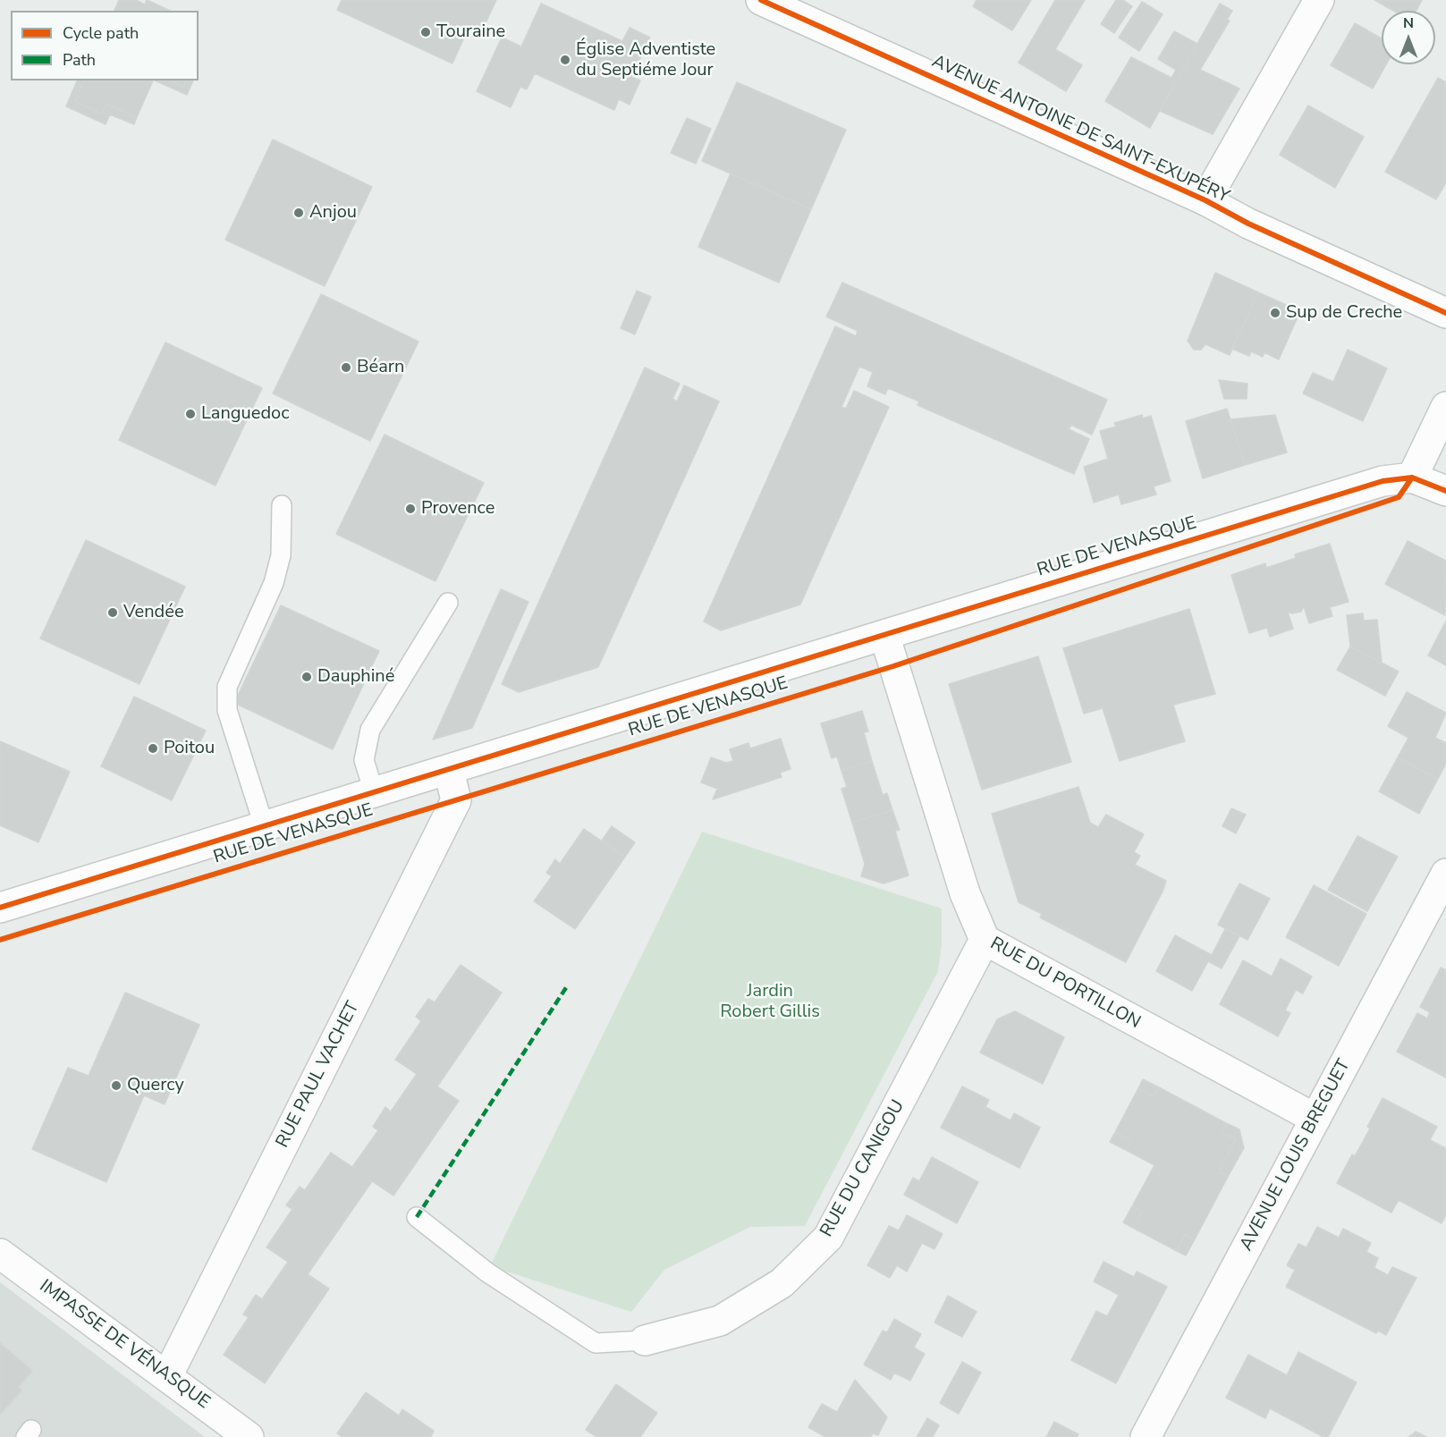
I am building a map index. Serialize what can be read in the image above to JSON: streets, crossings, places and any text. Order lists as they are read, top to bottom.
{
  "streets": {
    "street": [
      "AVENUE ANTOINE DE SAINT-EXUPÉRY",
      "RUE DE VENASQUE",
      "RUE DU PORTILLON",
      "RUE PAUL VACHET",
      "AVENUE LOUIS BREGUET",
      "RUE DU CANIGOU",
      "IMPASSE DE VÉNASQUE"
    ]
  },
  "crossings": [
    ["RUE DE VENASQUE", "RUE DU PORTILLON"],
    ["RUE DE VENASQUE", "RUE PAUL VACHET"],
    ["RUE DU PORTILLON", "AVENUE LOUIS BREGUET"],
    ["RUE DU PORTILLON", "RUE DU CANIGOU"],
    ["RUE PAUL VACHET", "IMPASSE DE VÉNASQUE"]
  ],
  "parks": ["Jardin Robert Gillis"],
  "places": [
    "Touraine",
    "Église Adventiste du Septiéme Jour",
    "Anjou",
    "Sup de Creche",
    "Béarn",
    "Languedoc",
    "Provence",
    "Vendée",
    "Dauphiné",
    "Poitou",
    "Quercy"
  ],
  "legend": ["Cycle path", "Path"],
  "north": "top"
}
